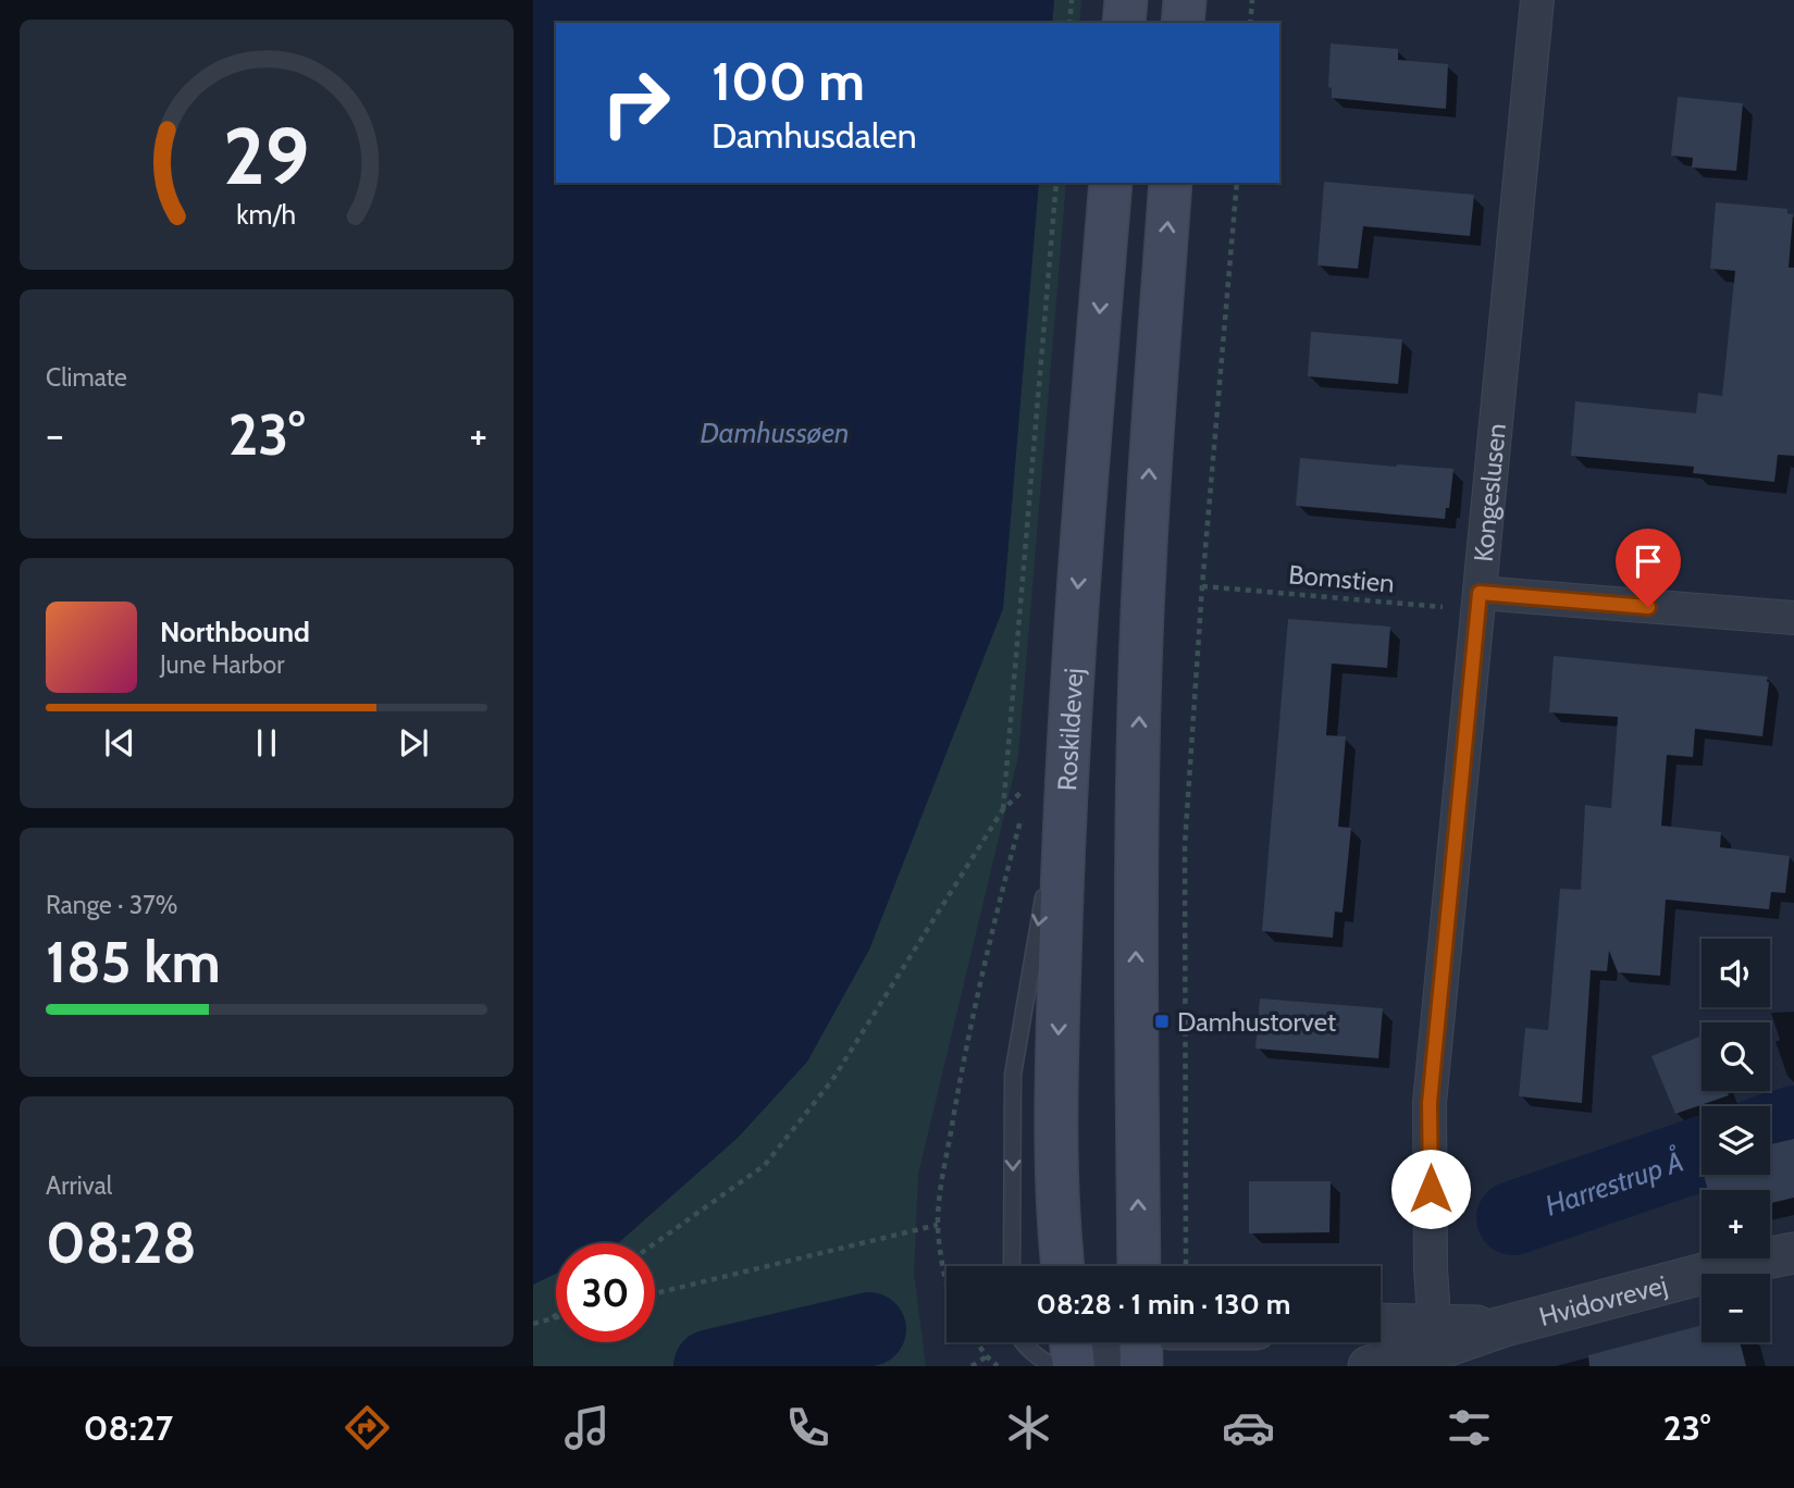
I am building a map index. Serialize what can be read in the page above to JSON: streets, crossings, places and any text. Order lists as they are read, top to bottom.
{
  "streets": {
    "main road": ["Roskildevej"],
    "street": ["Kongeslusen", "Hvidovrevej"],
    "path": ["Bomstien"]
  },
  "crossings": [
    ["Kongeslusen", "Bomstien"],
    ["Kongeslusen", "Hvidovrevej"]
  ],
  "water": ["Damhussøen", "Harrestrup Å"],
  "places": {
    "transit": ["Damhustorvet"]
  },
  "page": {
    "turn": ["100 m", "Damhusdalen"],
    "tile": [
      "Climate",
      ["Range · 37%", "185 km"],
      ["Arrival", "08:28"]
    ],
    "heat": ["−", "23°", "+"],
    "song": ["Northbound", "June Harbor"],
    "map_buttons": ["+", "−"],
    "limit": "30",
    "trip": "08:28 · 1 min · 130 m",
    "tabs": ["08:27", "23°"],
    "gauge": ["29", "km/h"]
  }
}
